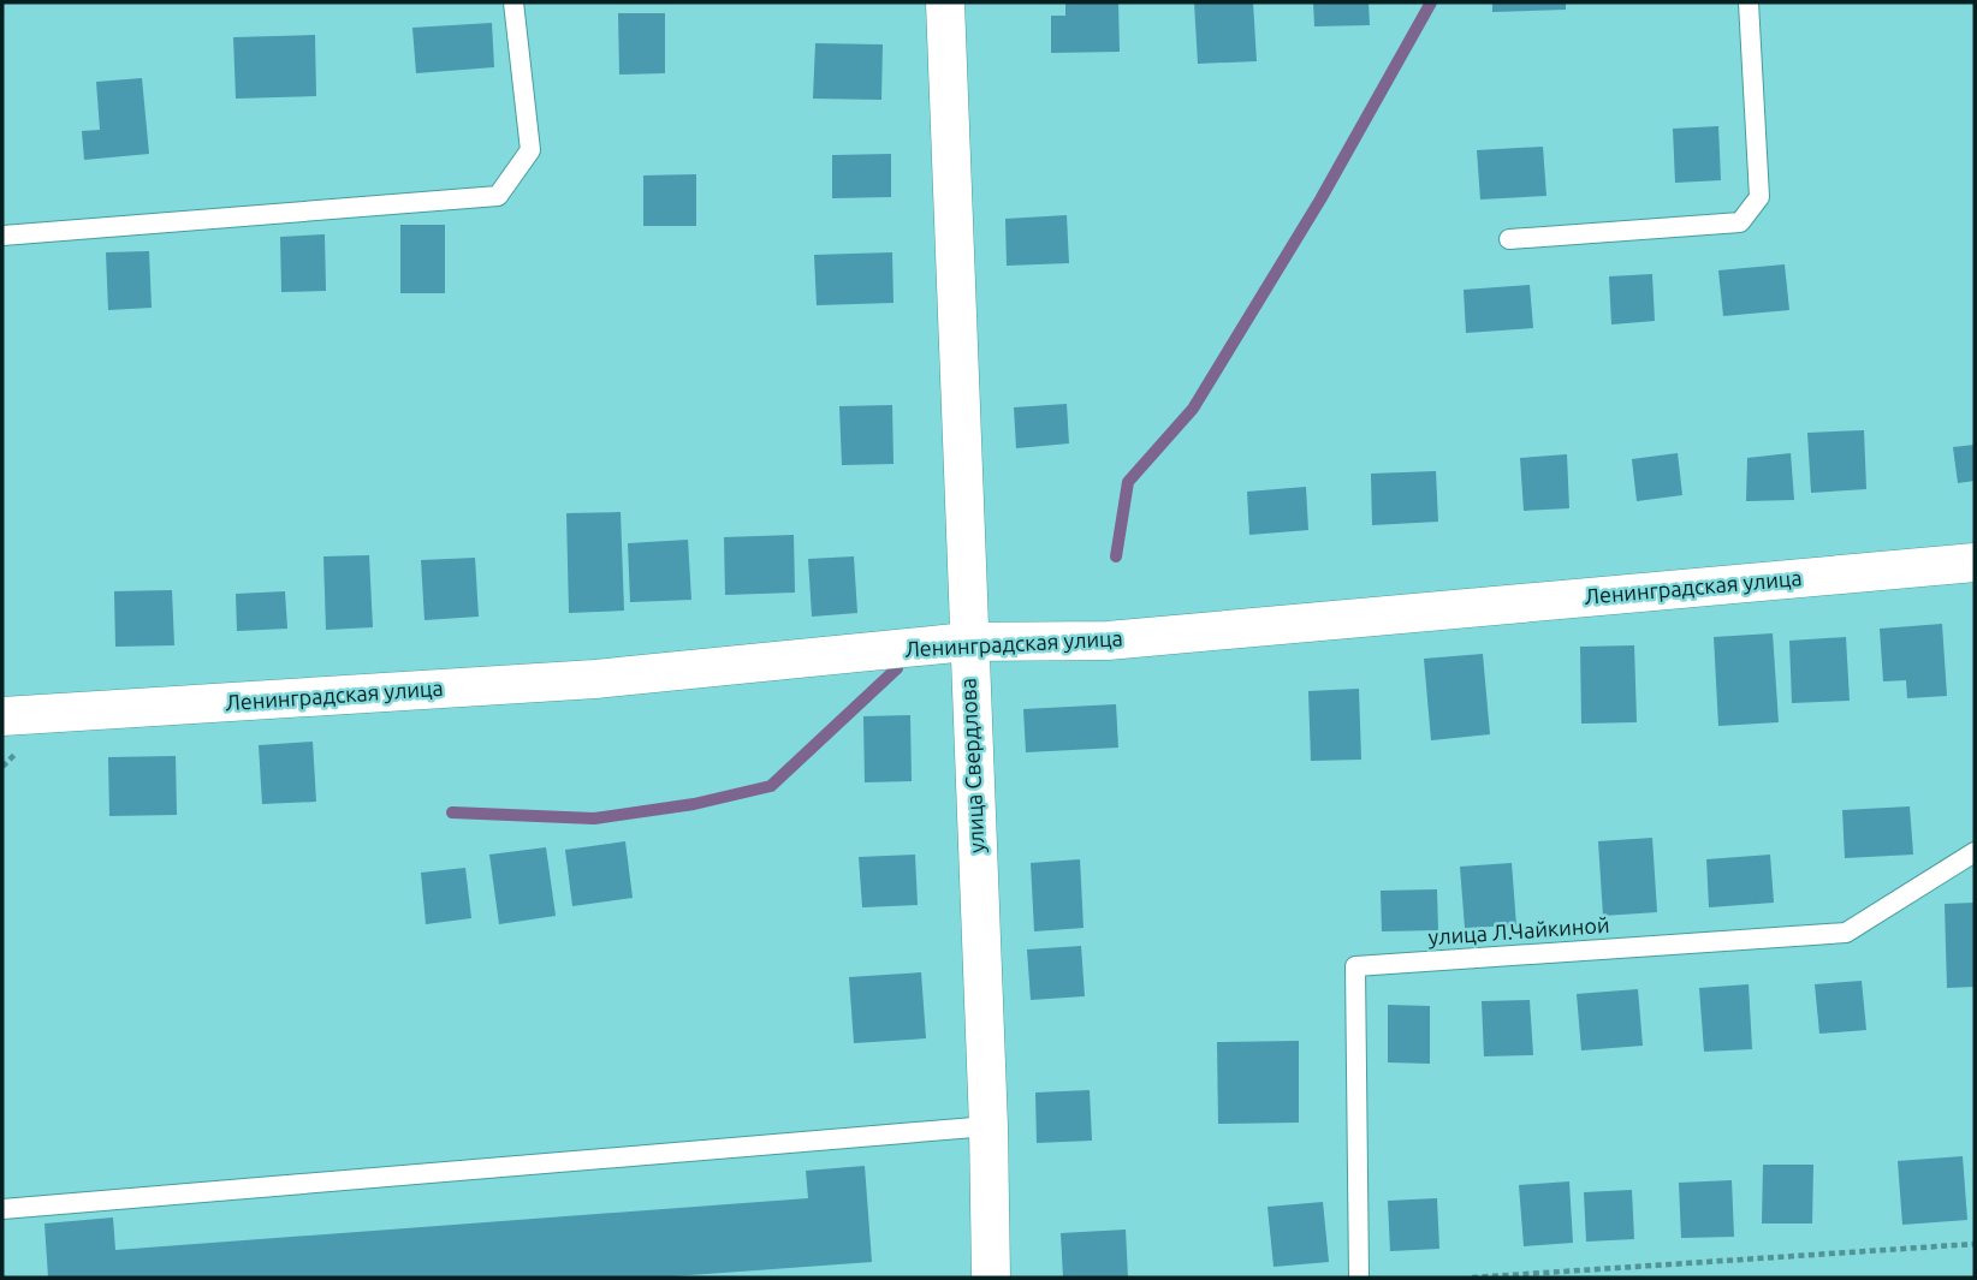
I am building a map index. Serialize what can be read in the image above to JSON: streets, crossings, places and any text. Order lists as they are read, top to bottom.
{
  "streets": {
    "street": ["Ленинградская улица", "улица Свердлова"],
    "lane": ["улица Л.Чайкиной"]
  },
  "crossings": [
    ["Ленинградская улица", "улица Свердлова"]
  ]
}
